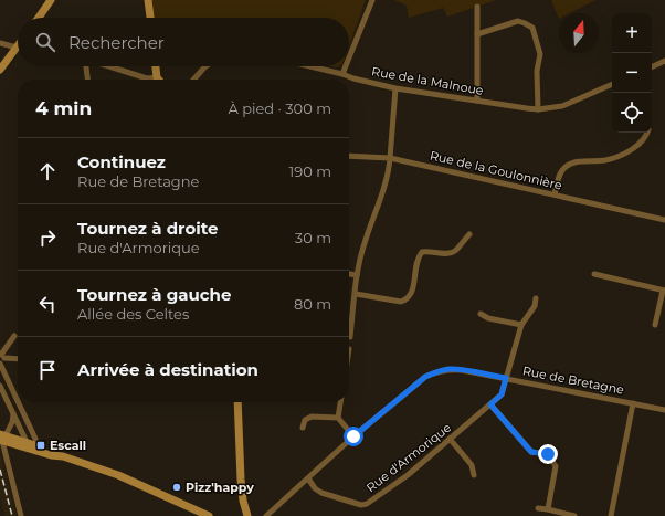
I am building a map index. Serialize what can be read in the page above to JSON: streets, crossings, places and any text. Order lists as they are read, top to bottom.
{
  "streets": {
    "street": [
      "Rue de la Malnoue",
      "Rue de la Goulonnière",
      "Rue de Bretagne",
      "Rue d'Armorique"
    ]
  },
  "crossings": [
    ["Rue de Bretagne", "Rue d'Armorique"]
  ],
  "places": {
    "transit": ["Escall"],
    "other": ["Pizz'happy"]
  },
  "north": "top",
  "page": {
    "map_buttons": ["+", "−"],
    "search": "Rechercher",
    "heading": ["4 min", "À pied · 300 m"],
    "list": [
      ["Continuez", "Rue de Bretagne", "190 m"],
      ["Tournez à droite", "Rue d'Armorique", "30 m"],
      ["Tournez à gauche", "Allée des Celtes", "80 m"],
      "Arrivée à destination"
    ]
  }
}
